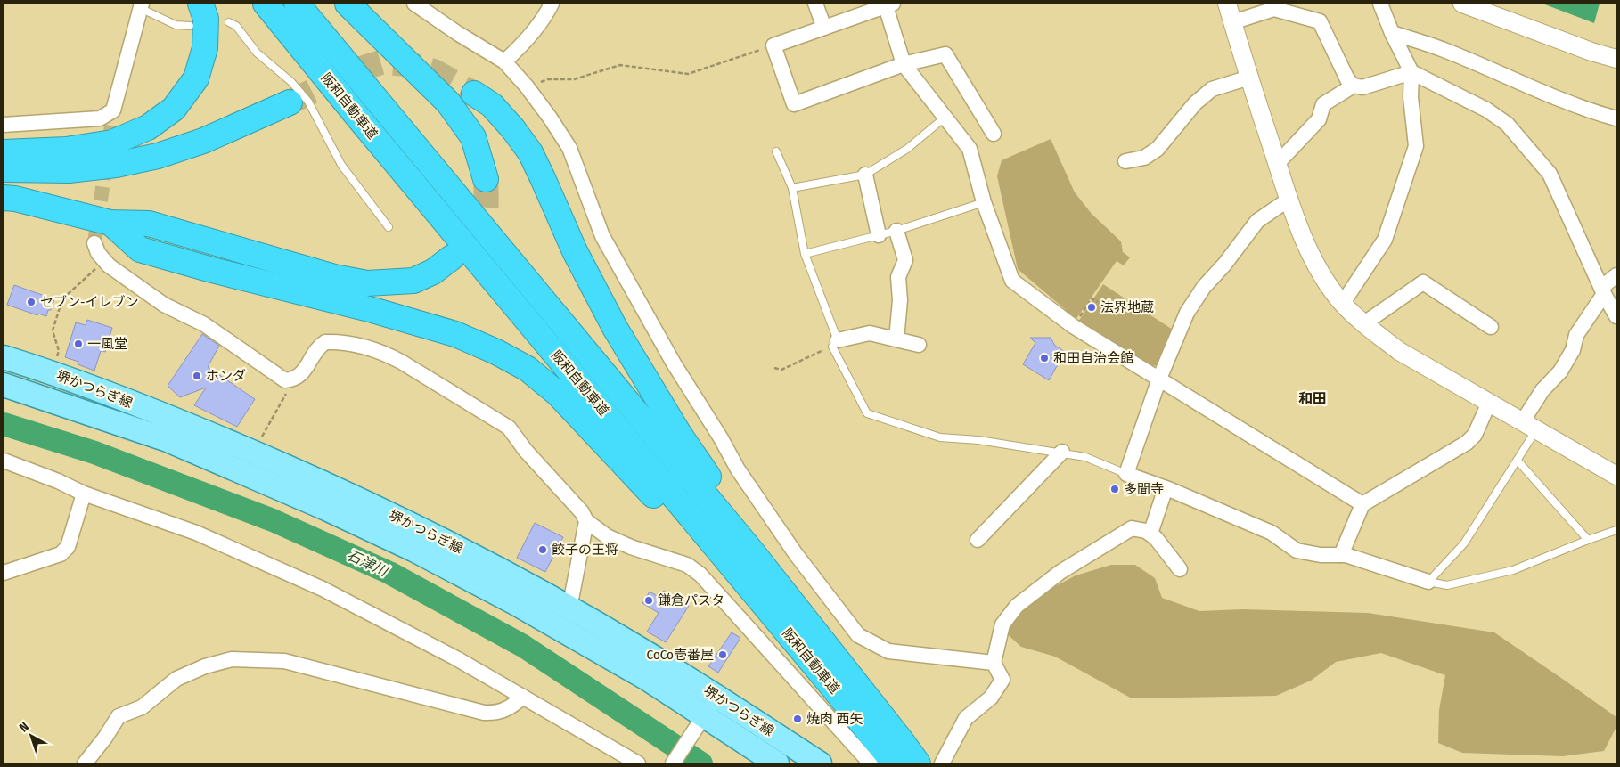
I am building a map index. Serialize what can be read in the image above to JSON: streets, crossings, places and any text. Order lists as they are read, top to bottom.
{
  "streets": {
    "highway": ["阪和自動車道"],
    "main road": ["堺かつらぎ線"]
  },
  "districts": ["和田"],
  "water": ["石津川"],
  "places": [
    "セブン-イレブン",
    "法界地蔵",
    "一風堂",
    "和田自治会館",
    "ホンダ",
    "多聞寺",
    "餃子の王将",
    "鎌倉パスタ",
    "CoCo壱番屋",
    "焼肉 西矢"
  ],
  "north": "top left"
}
